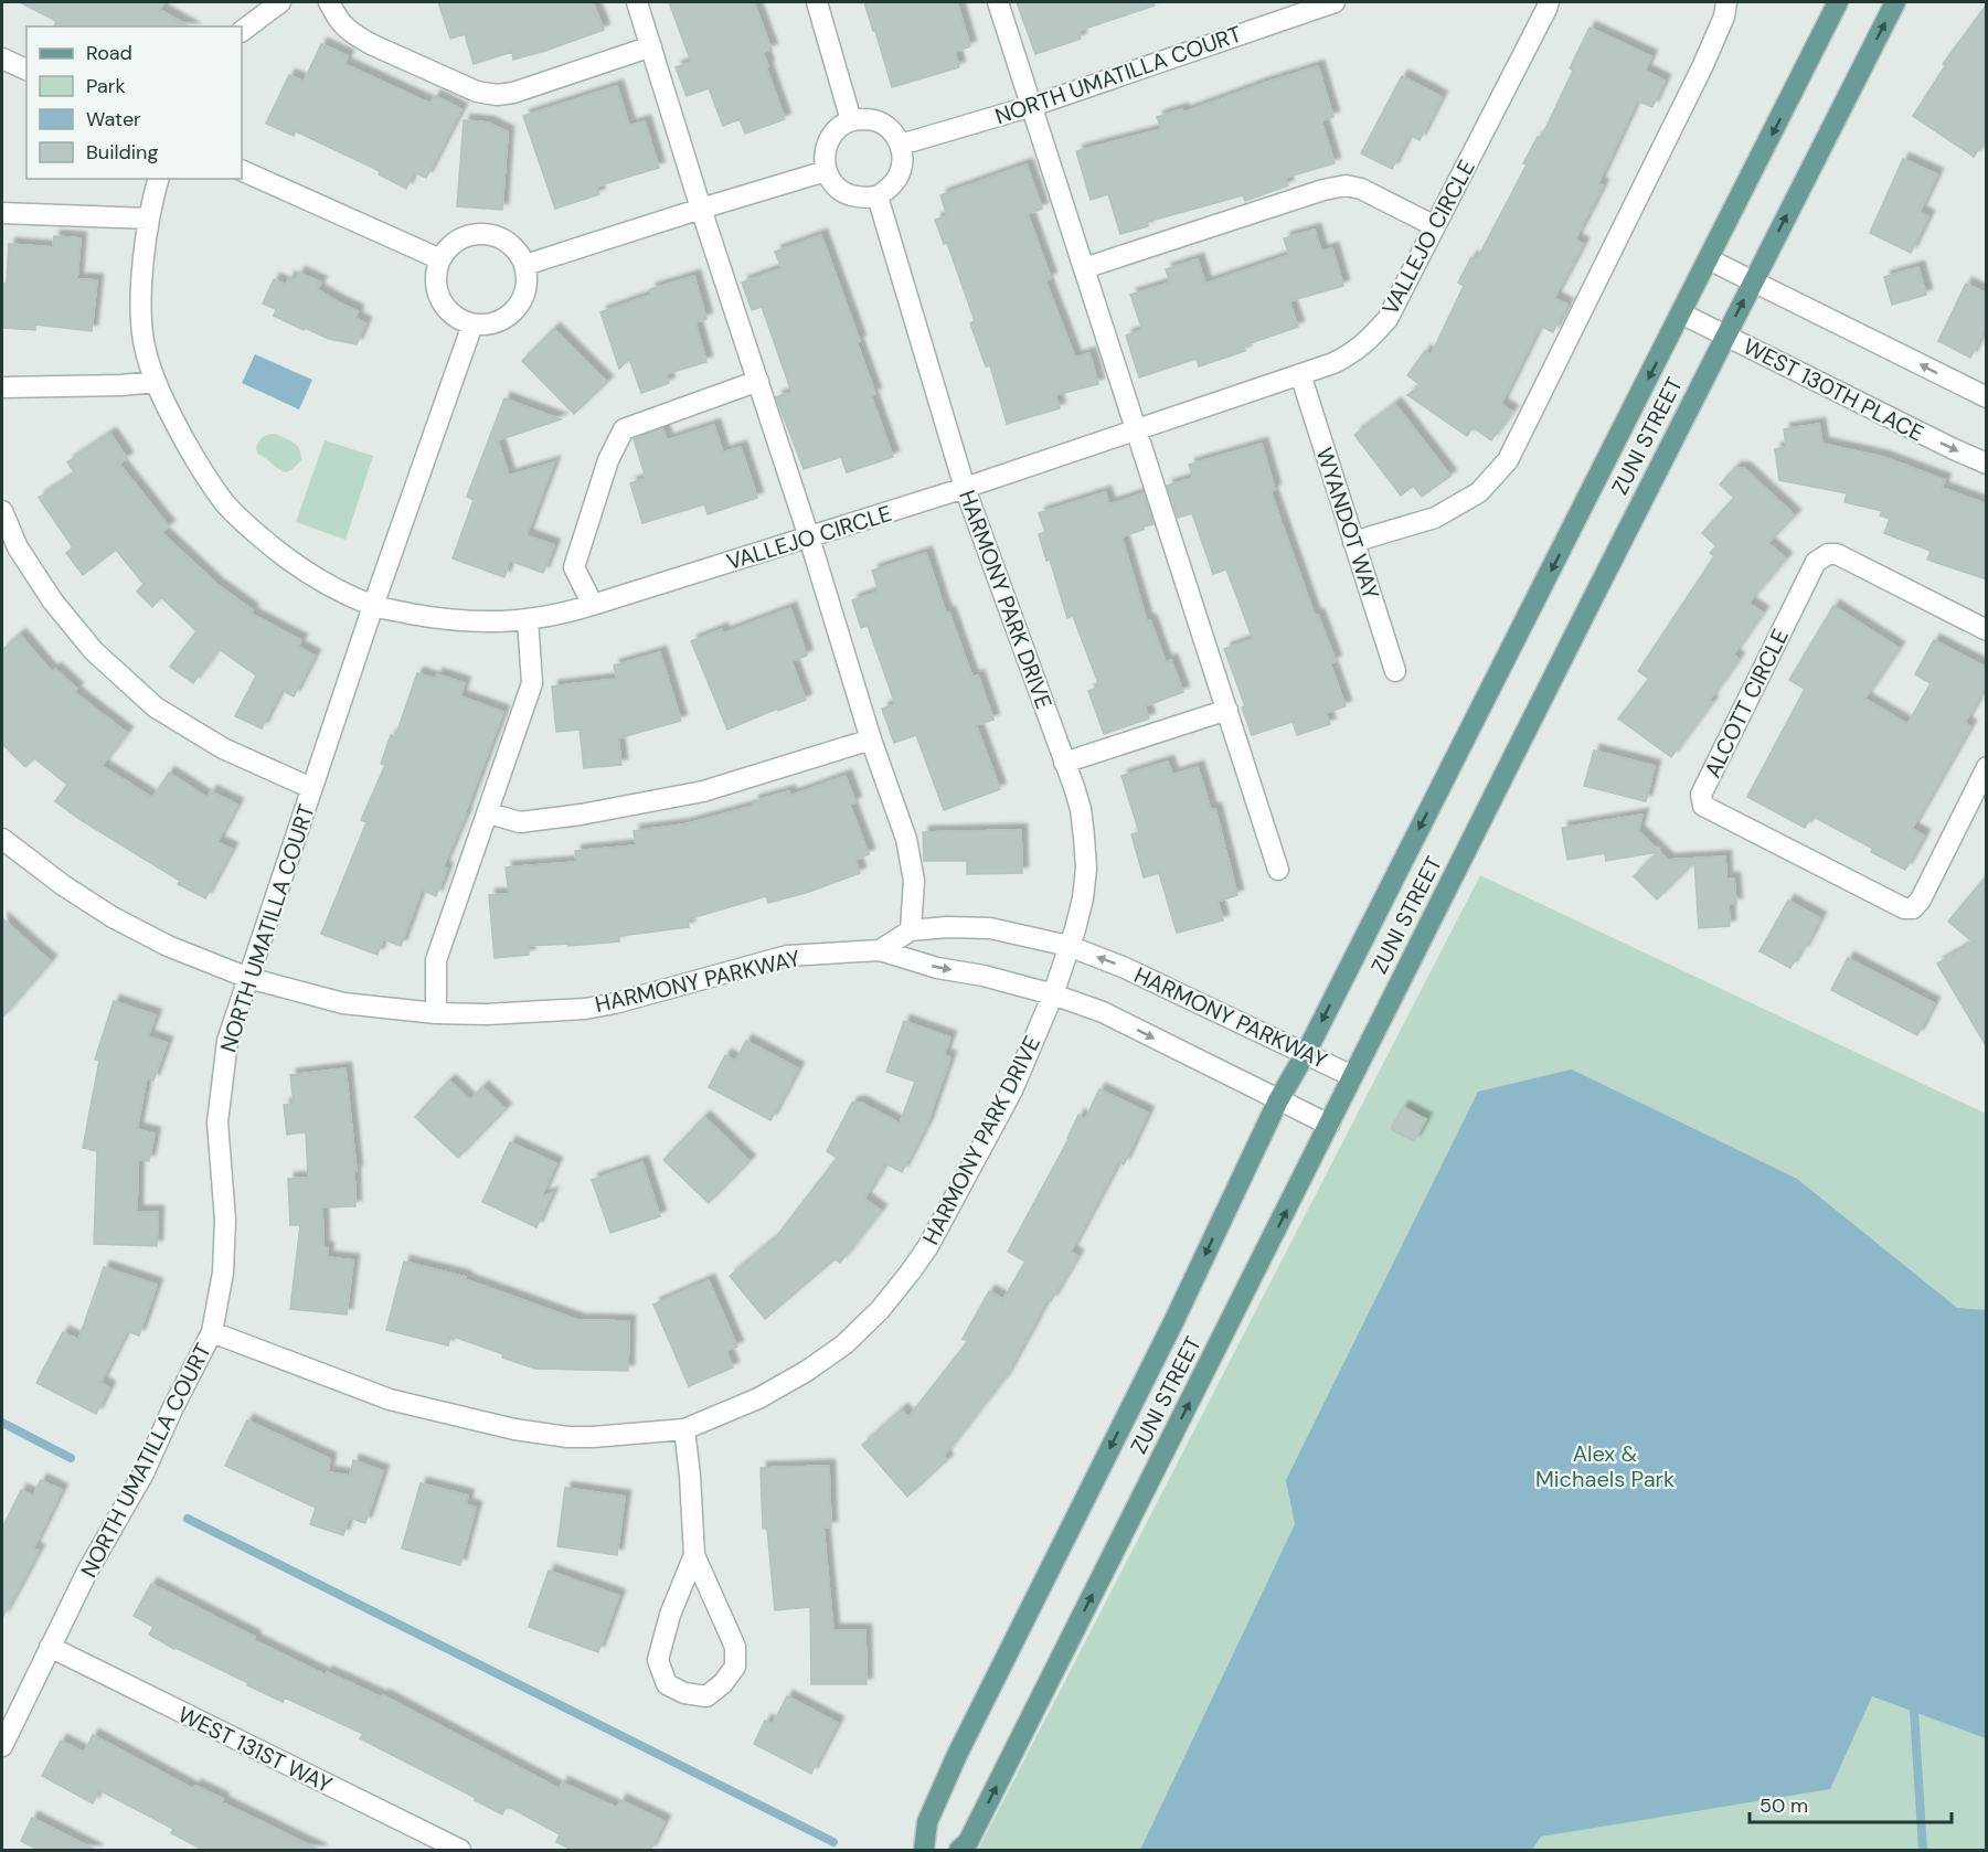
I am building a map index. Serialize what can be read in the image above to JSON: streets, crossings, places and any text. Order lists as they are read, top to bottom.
{
  "streets": {
    "main road": ["ZUNI STREET"],
    "street": [
      "NORTH UMATILLA COURT",
      "VALLEJO CIRCLE",
      "WEST 130TH PLACE",
      "WYANDOT WAY",
      "HARMONY PARK DRIVE",
      "ALCOTT CIRCLE",
      "HARMONY PARKWAY",
      "WEST 131ST WAY"
    ]
  },
  "crossings": [
    ["NORTH UMATILLA COURT", "VALLEJO CIRCLE"],
    ["NORTH UMATILLA COURT", "HARMONY PARK DRIVE"],
    ["NORTH UMATILLA COURT", "HARMONY PARKWAY"],
    ["NORTH UMATILLA COURT", "WEST 131ST WAY"],
    ["VALLEJO CIRCLE", "WYANDOT WAY"],
    ["VALLEJO CIRCLE", "HARMONY PARK DRIVE"],
    ["WEST 130TH PLACE", "ZUNI STREET"],
    ["ZUNI STREET", "HARMONY PARKWAY"],
    ["HARMONY PARK DRIVE", "HARMONY PARKWAY"]
  ],
  "parks": ["Alex & Michaels Park"],
  "legend": [
    "Road",
    "Park",
    "Water",
    "Building"
  ],
  "scale_bar": "50 m"
}
